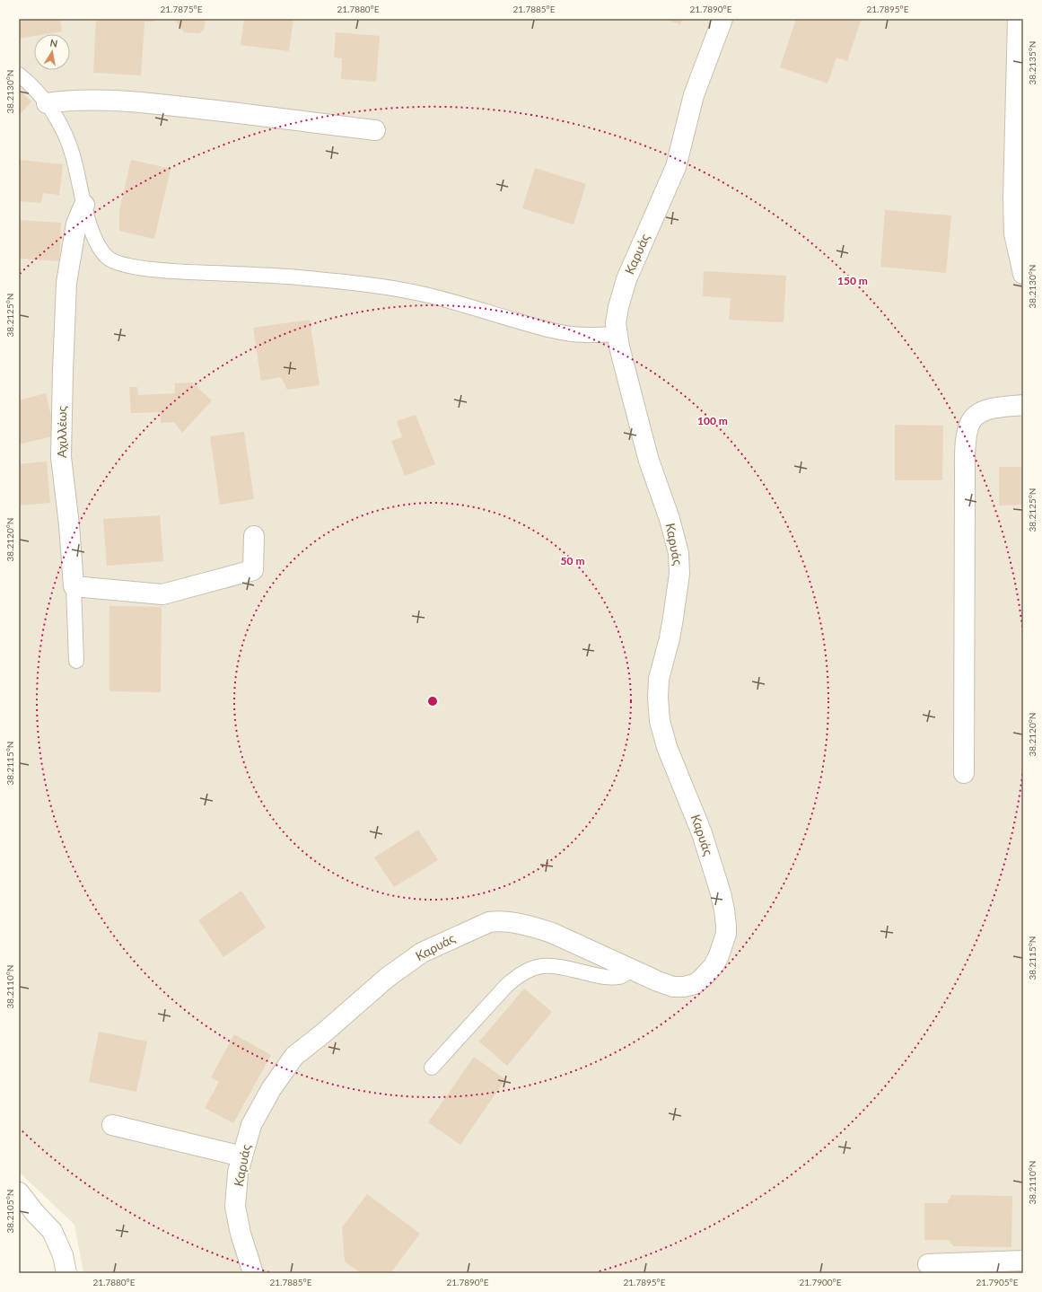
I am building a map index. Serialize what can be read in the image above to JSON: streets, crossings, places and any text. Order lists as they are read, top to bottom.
{
  "streets": {
    "main road": ["Καρυάς", "Αχιλλέως"]
  },
  "north": "top",
  "coordinates": [
    "21.7875°E",
    "21.7880°E",
    "21.7885°E",
    "21.7890°E",
    "21.7895°E",
    "38.2135°N",
    "38.2130°N",
    "38.2125°N",
    "38.2120°N",
    "38.2115°N",
    "38.2110°N",
    "38.2105°N",
    "21.7900°E",
    "21.7905°E"
  ],
  "rings": ["150 m", "100 m", "50 m"]
}
